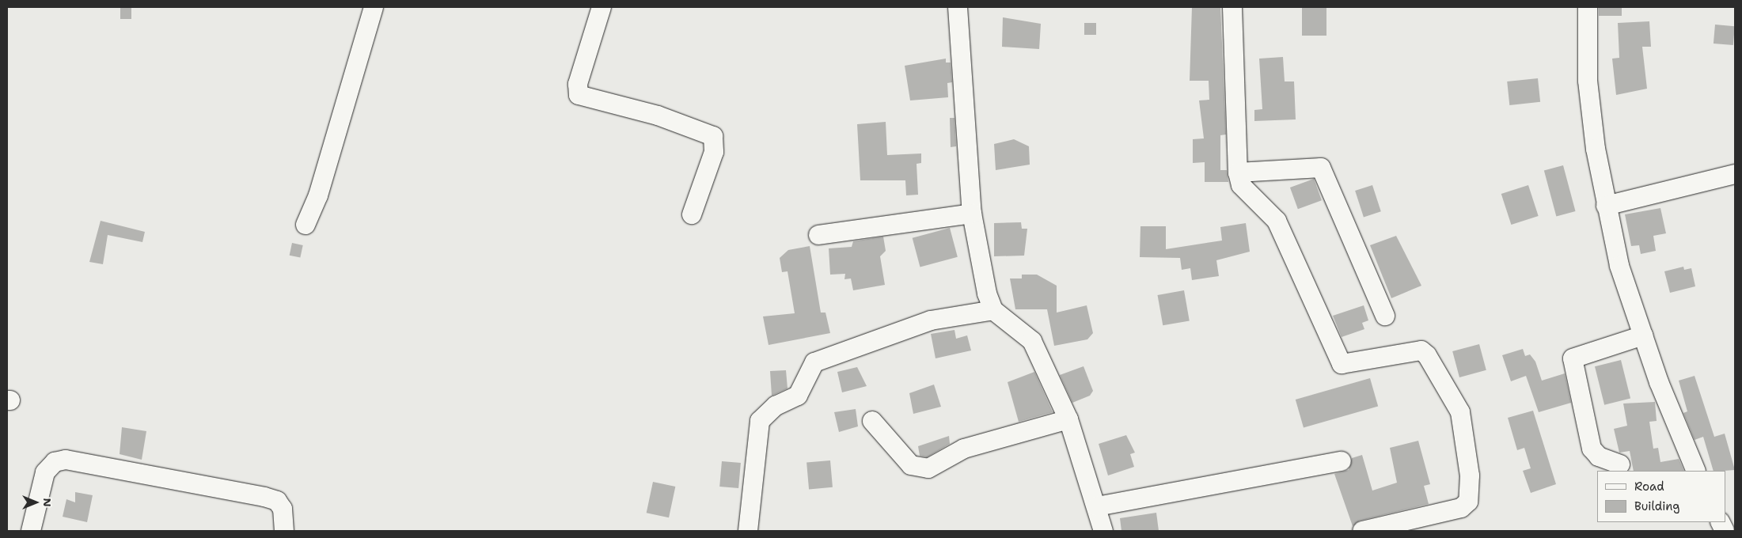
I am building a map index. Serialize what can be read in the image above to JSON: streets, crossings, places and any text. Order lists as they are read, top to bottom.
{
  "legend": ["Road", "Building"],
  "north": "right"
}
